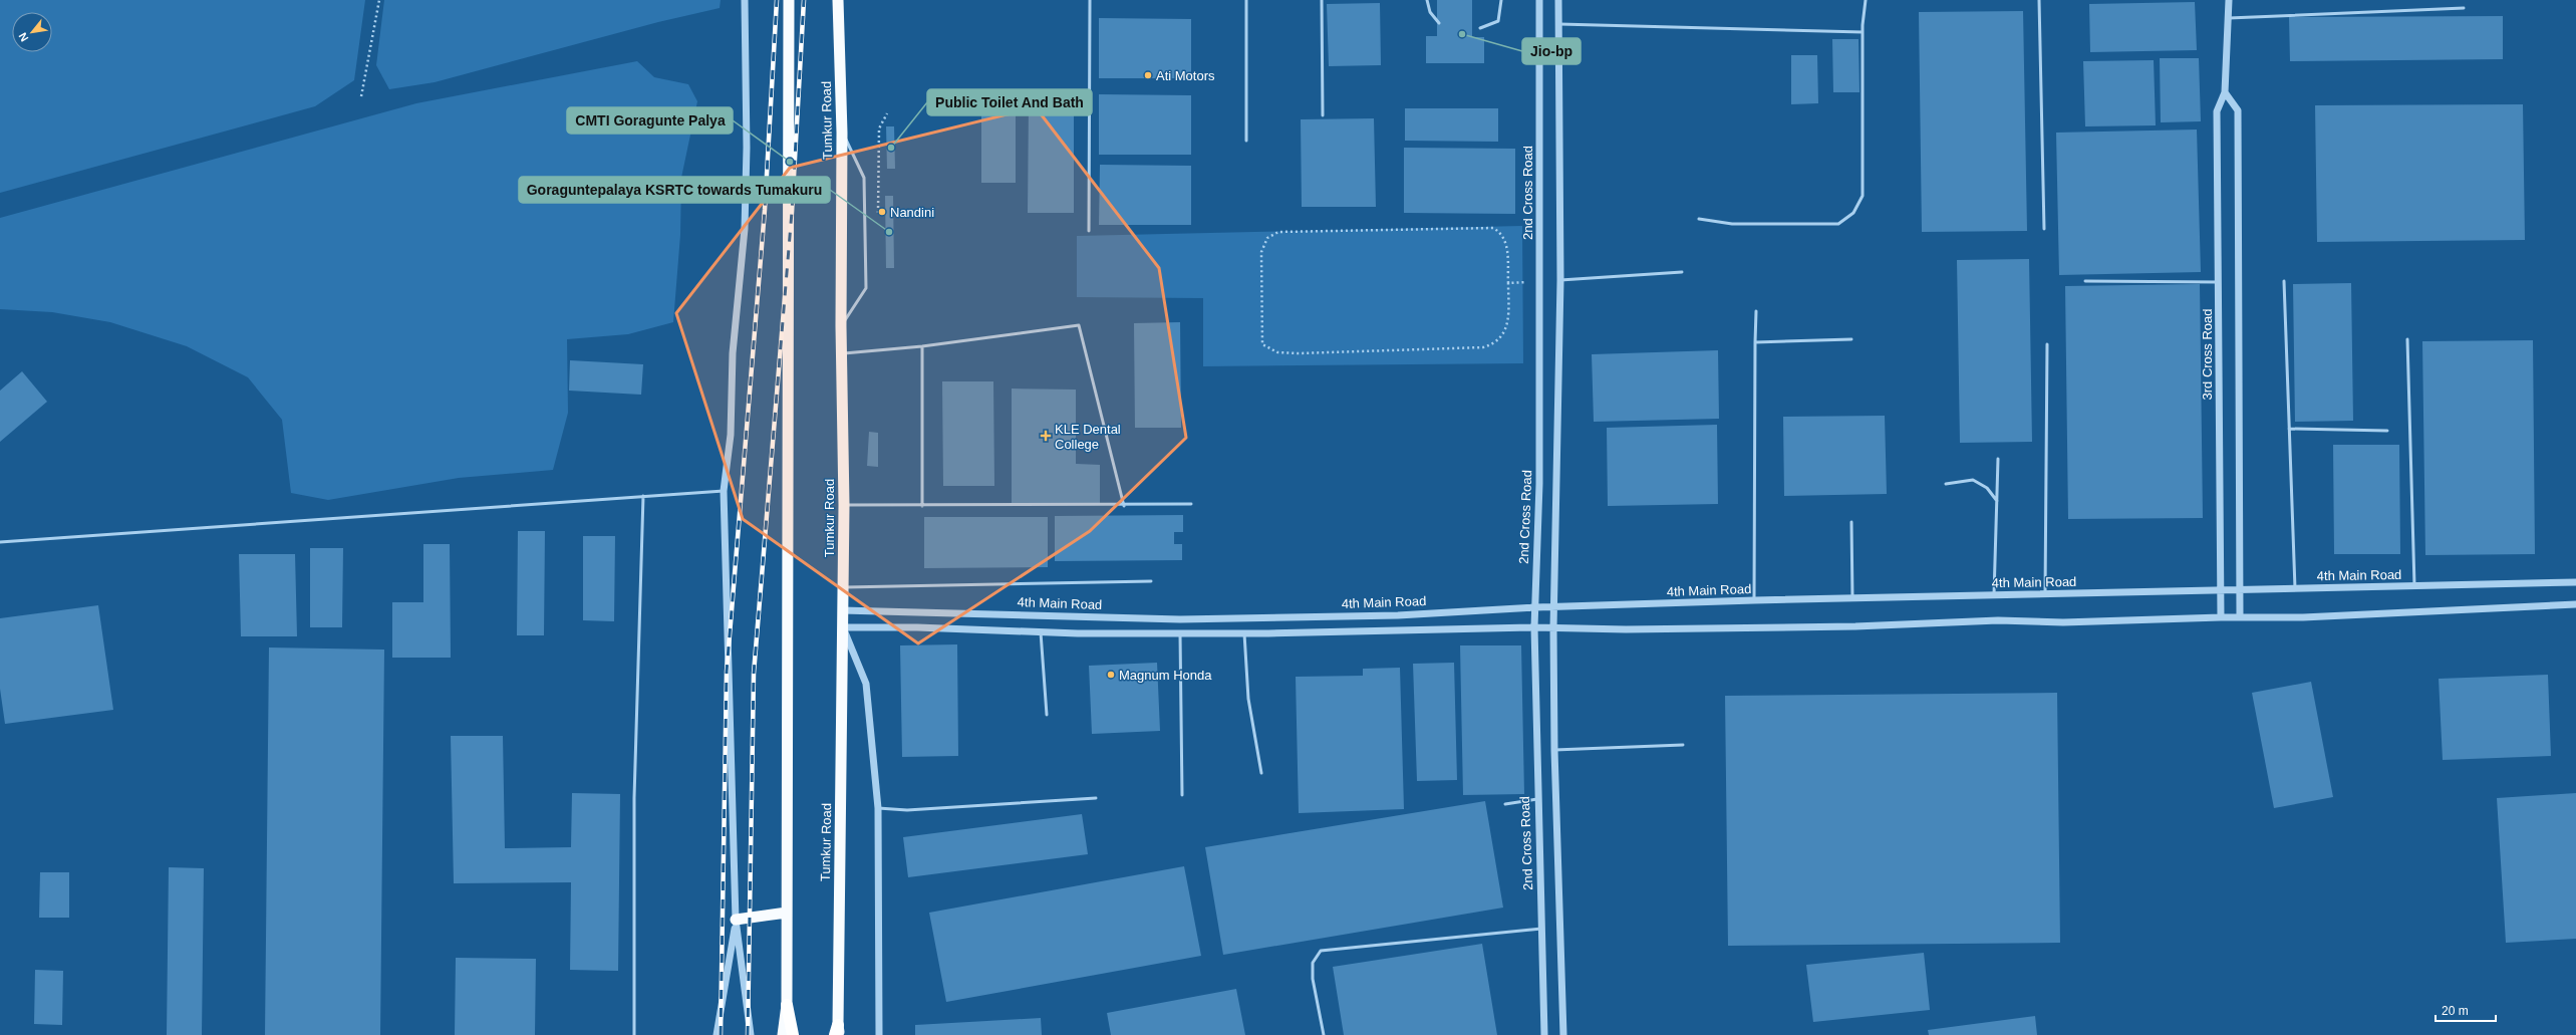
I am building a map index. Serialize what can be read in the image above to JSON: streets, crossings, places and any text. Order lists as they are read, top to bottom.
{
  "streets": {
    "highway": ["Tumkur Road"],
    "street": ["2nd Cross Road", "3rd Cross Road", "4th Main Road"]
  },
  "crossings": [
    ["Tumkur Road", "4th Main Road"],
    ["2nd Cross Road", "4th Main Road"],
    ["3rd Cross Road", "4th Main Road"]
  ],
  "places": {
    "other": [
      "Jio-bp",
      "Ati Motors",
      "Public Toilet And Bath",
      "CMTI Goragunte Palya",
      "Nandini",
      "Goraguntepalaya KSRTC towards Tumakuru",
      "Magnum Honda"
    ],
    "health": ["KLE Dental College"]
  },
  "scale_bar": "20 m",
  "north": "bottom left"
}
